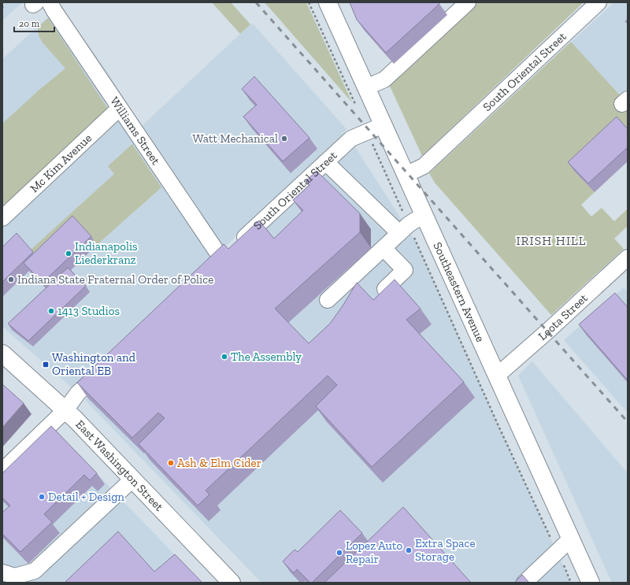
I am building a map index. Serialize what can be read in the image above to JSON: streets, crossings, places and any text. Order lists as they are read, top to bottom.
{
  "streets": {
    "main road": ["Southeastern Avenue", "East Washington Street"],
    "street": [
      "South Oriental Street",
      "Williams Street",
      "Mc Kim Avenue",
      "Leota Street"
    ]
  },
  "crossings": [
    ["South Oriental Street", "Williams Street"],
    ["South Oriental Street", "Southeastern Avenue"],
    ["Williams Street", "Mc Kim Avenue"],
    ["Southeastern Avenue", "Leota Street"]
  ],
  "districts": ["IRISH HILL"],
  "places": {
    "other": [
      "Watt Mechanical",
      "Indianapolis Liederkranz",
      "Indiana State Fraternal Order of Police",
      "1413 Studios",
      "The Assembly",
      "Ash & Elm Cider",
      "Detail + Design",
      "Extra Space Storage",
      "Lopez Auto Repair"
    ],
    "transit": ["Washington and Oriental EB"]
  },
  "scale_bar": "20 m"
}
